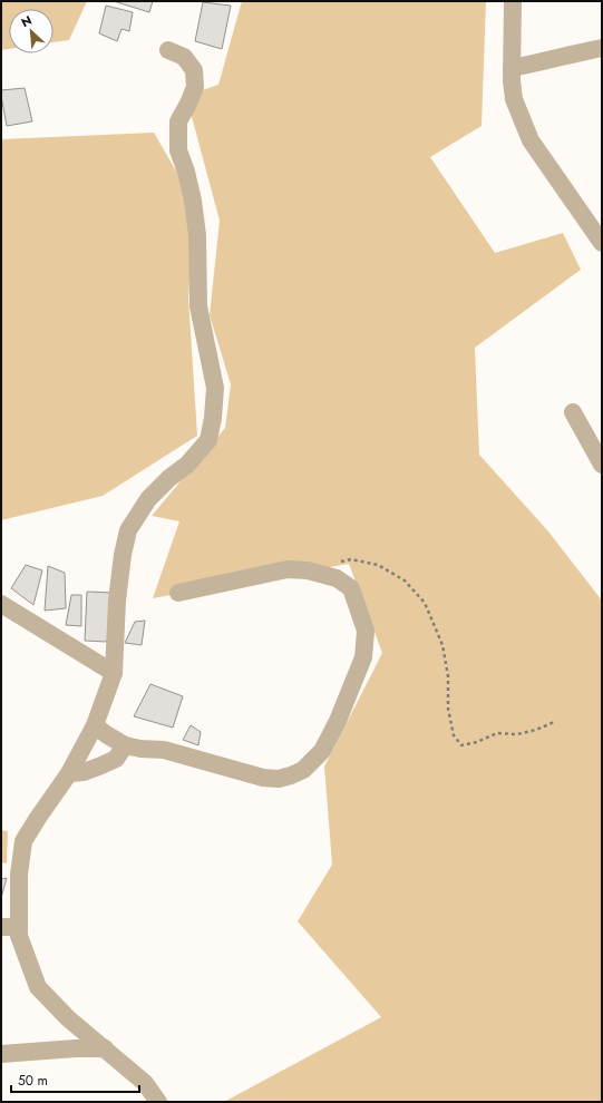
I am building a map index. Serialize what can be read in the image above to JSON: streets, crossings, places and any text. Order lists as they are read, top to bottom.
{
  "scale_bar": "50 m",
  "north": "top left"
}
